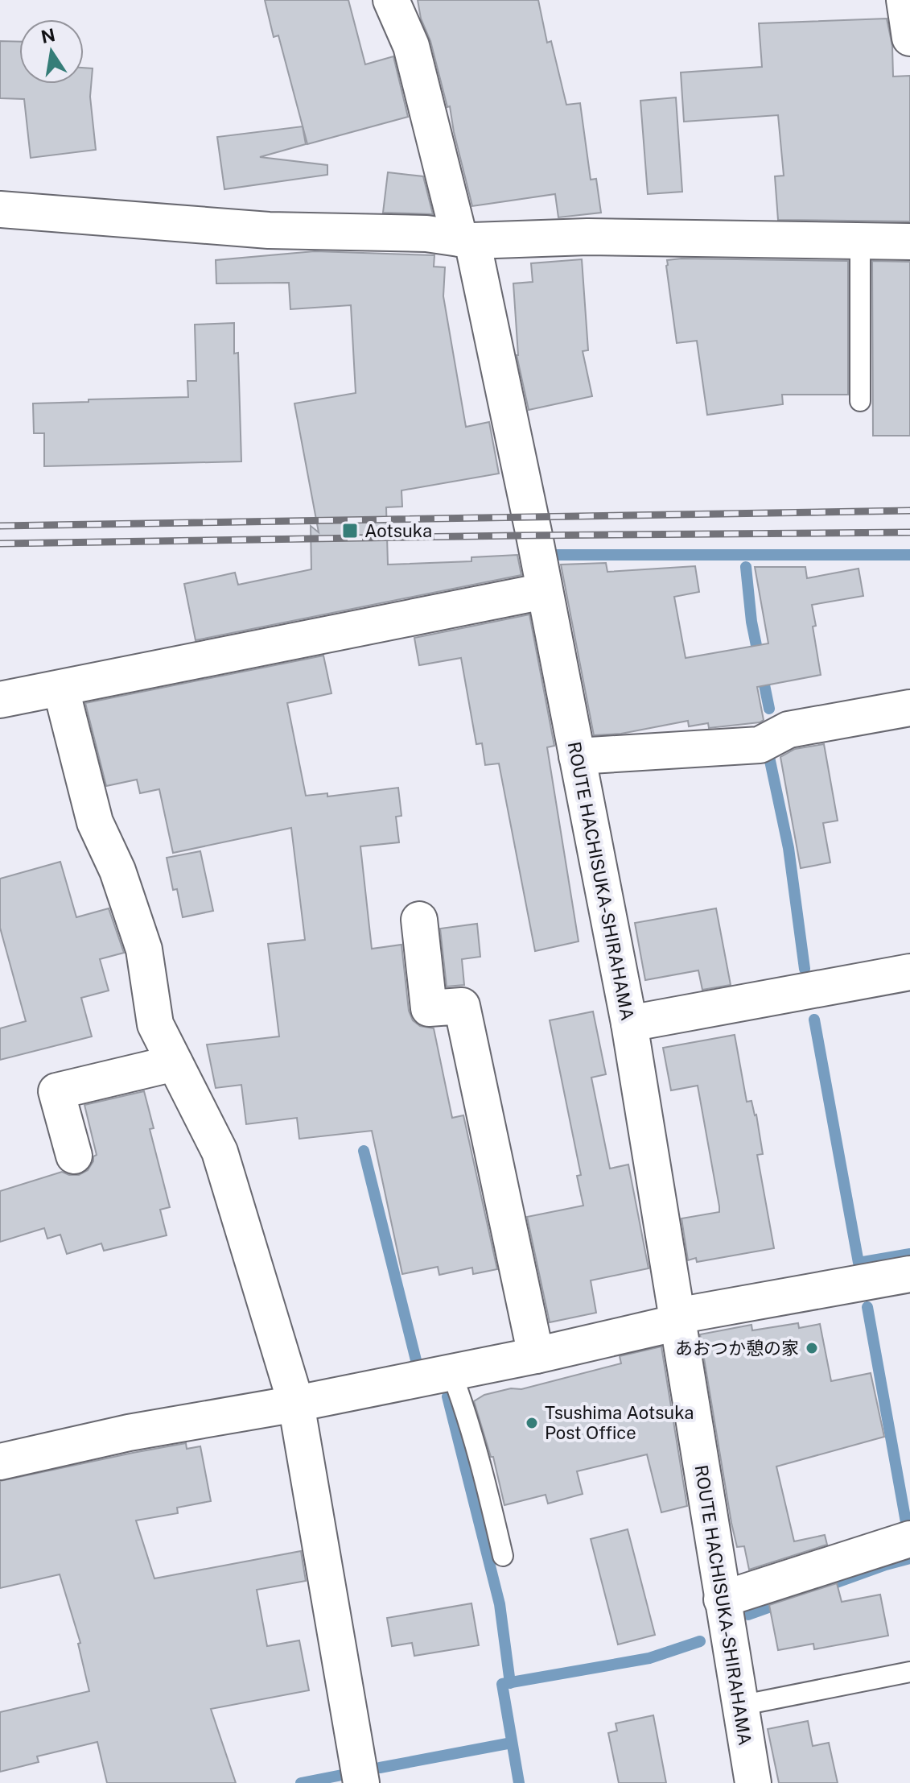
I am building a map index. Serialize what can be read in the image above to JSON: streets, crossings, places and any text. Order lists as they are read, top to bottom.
{
  "streets": {
    "street": ["ROUTE HACHISUKA-SHIRAHAMA"]
  },
  "places": {
    "transit": ["Aotsuka"],
    "other": ["あおつか憩の家", "Tsushima Aotsuka Post Office"]
  },
  "north": "top"
}
